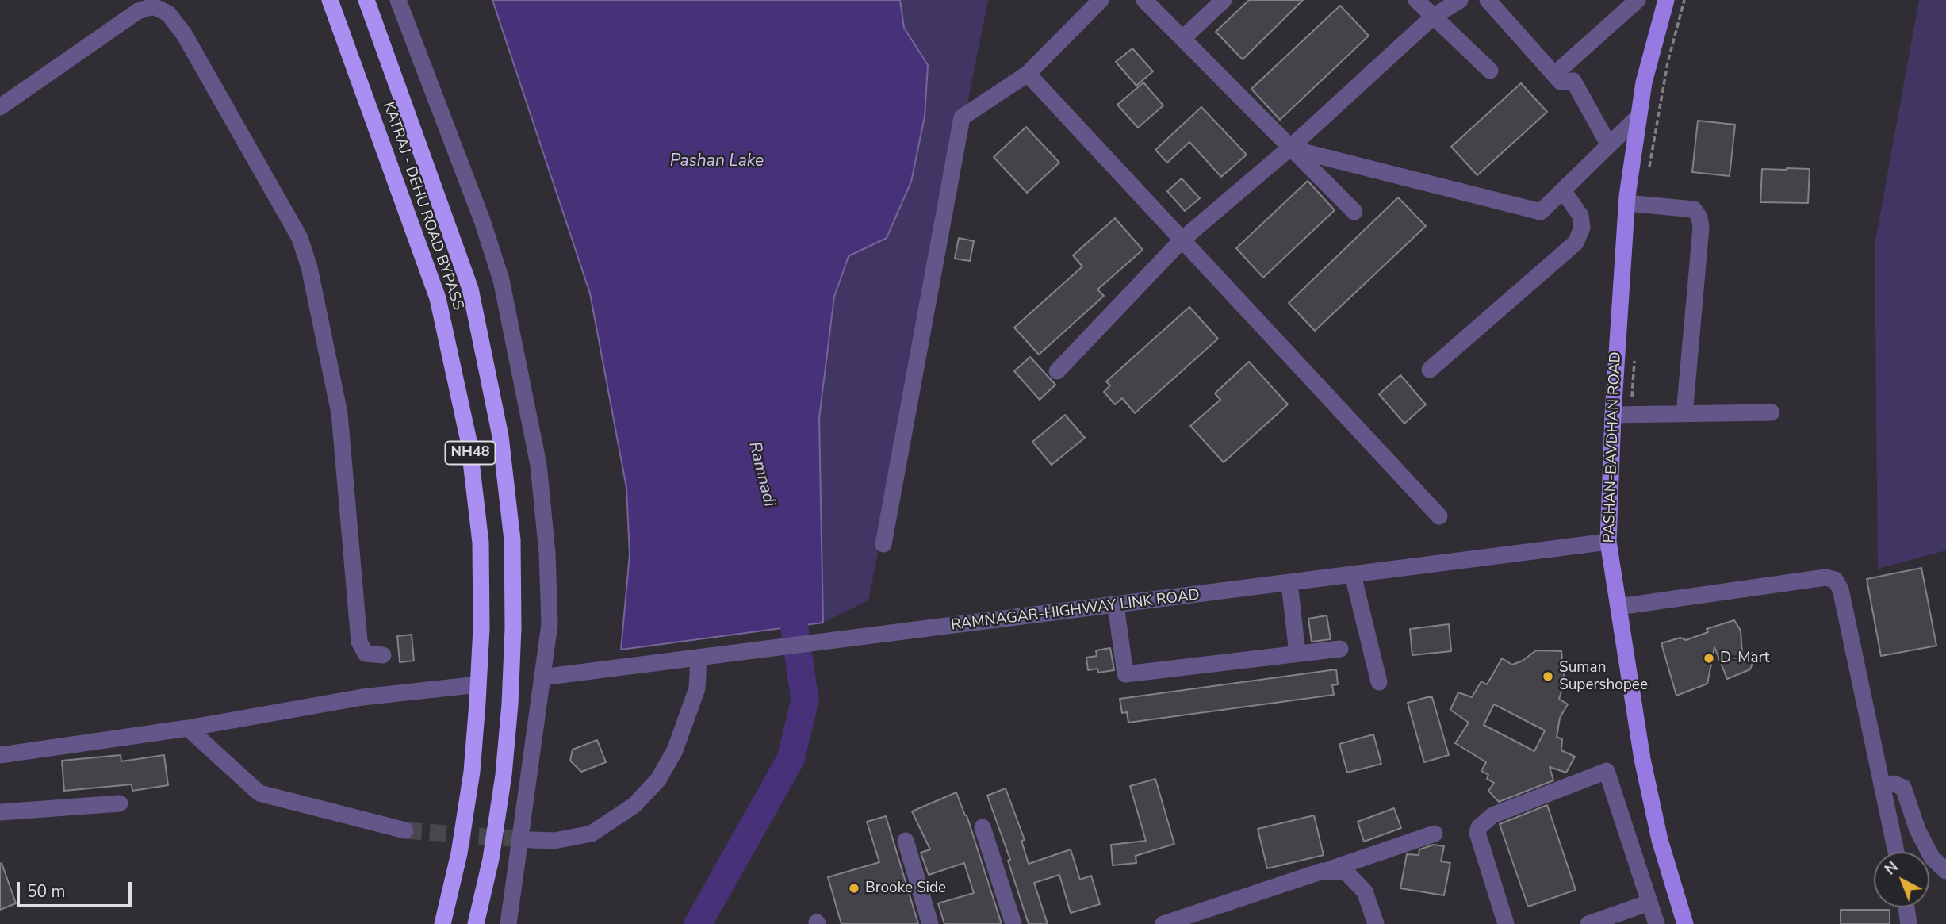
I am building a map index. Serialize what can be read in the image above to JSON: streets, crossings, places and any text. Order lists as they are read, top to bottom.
{
  "streets": {
    "highway": ["KATRAJ - DEHU ROAD BYPASS", "NH48"],
    "main road": ["PASHAN-BAVDHAN ROAD"],
    "street": ["RAMNAGAR-HIGHWAY LINK ROAD"]
  },
  "crossings": [
    ["PASHAN-BAVDHAN ROAD", "RAMNAGAR-HIGHWAY LINK ROAD"]
  ],
  "water": ["Pashan Lake", "Ramnadi"],
  "places": ["D-Mart", "Suman Supershopee", "Brooke Side"],
  "scale_bar": "50 m",
  "north": "top left"
}
